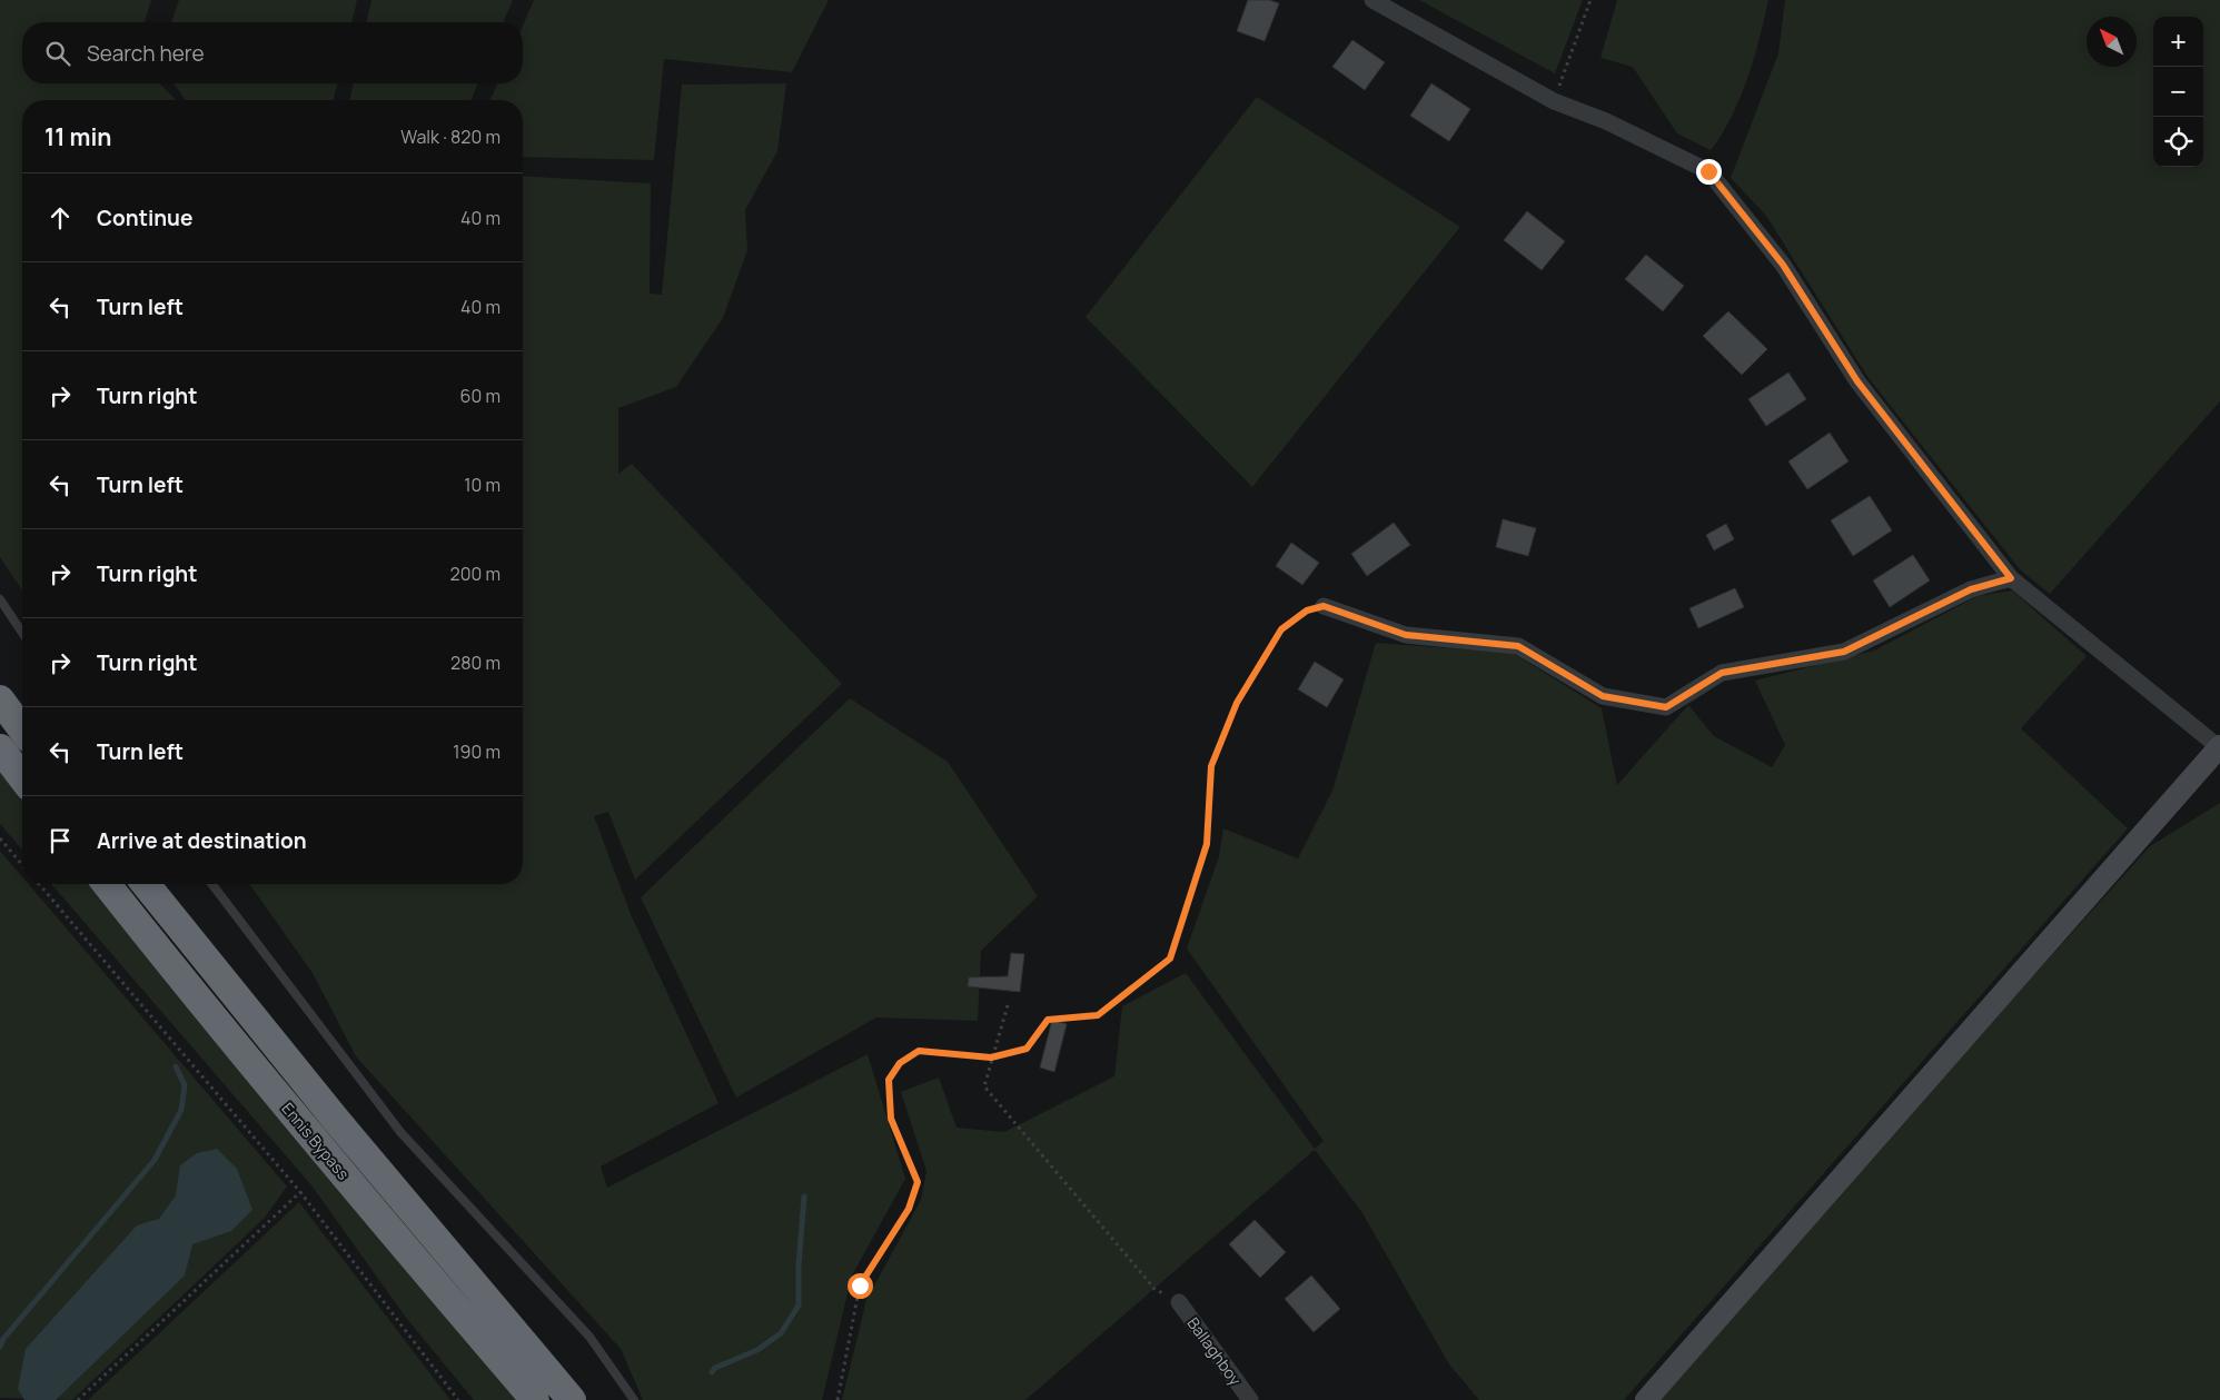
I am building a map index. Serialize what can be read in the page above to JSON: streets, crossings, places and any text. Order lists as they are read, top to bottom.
{
  "streets": {
    "highway": ["Ennis Bypass"],
    "street": ["Ballaghboy"]
  },
  "north": "top left",
  "page": {
    "map_buttons": ["+", "−"],
    "search": "Search here",
    "heading": ["11 min", "Walk · 820 m"],
    "list": [
      ["Continue", "40 m"],
      ["Turn left", "40 m"],
      ["Turn right", "60 m"],
      ["Turn left", "10 m"],
      ["Turn right", "200 m"],
      ["Turn right", "280 m"],
      ["Turn left", "190 m"],
      "Arrive at destination"
    ]
  }
}
